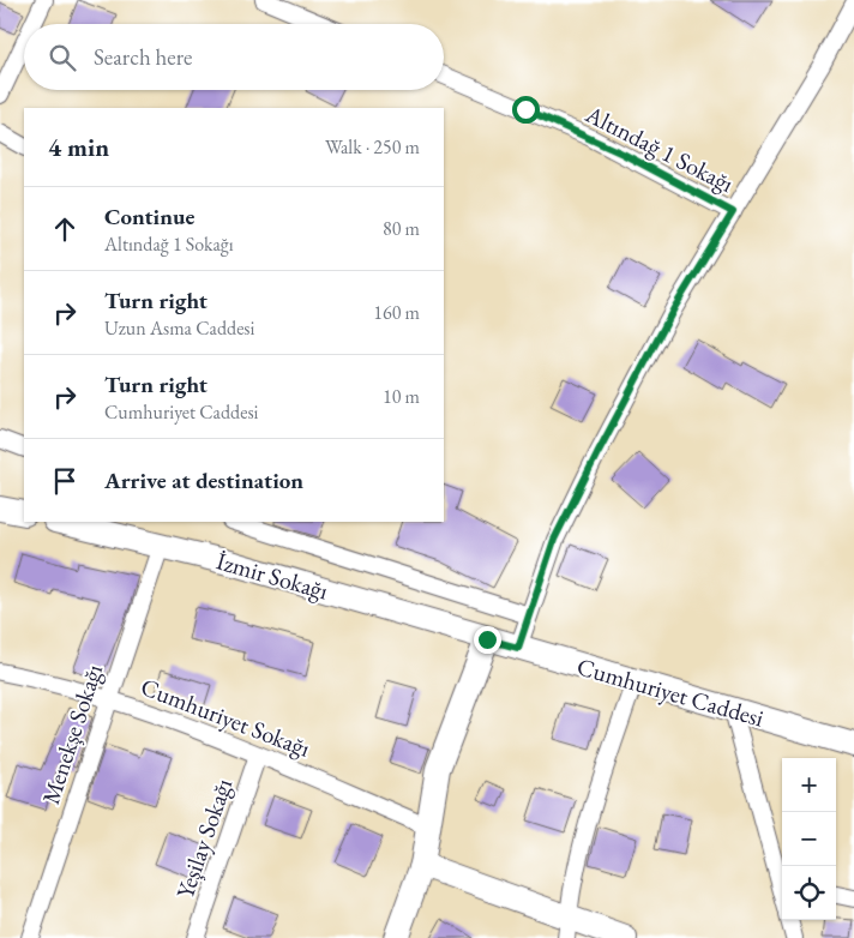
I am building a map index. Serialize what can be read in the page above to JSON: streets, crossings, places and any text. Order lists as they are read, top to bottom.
{
  "streets": {
    "street": [
      "Altındağ 1 Sokağı",
      "İzmir Sokağı",
      "Cumhuriyet Caddesi",
      "Cumhuriyet Sokağı",
      "Menekşe Sokağı",
      "Yeşilay Sokağı"
    ]
  },
  "crossings": [
    ["İzmir Sokağı", "Cumhuriyet Caddesi"],
    ["İzmir Sokağı", "Menekşe Sokağı"],
    ["Cumhuriyet Sokağı", "Menekşe Sokağı"],
    ["Cumhuriyet Sokağı", "Yeşilay Sokağı"]
  ],
  "page": {
    "search": "Search here",
    "heading": ["4 min", "Walk · 250 m"],
    "list": [
      ["Continue", "Altındağ 1 Sokağı", "80 m"],
      ["Turn right", "Uzun Asma Caddesi", "160 m"],
      ["Turn right", "Cumhuriyet Caddesi", "10 m"],
      "Arrive at destination"
    ],
    "map_buttons": ["+", "−"]
  }
}
